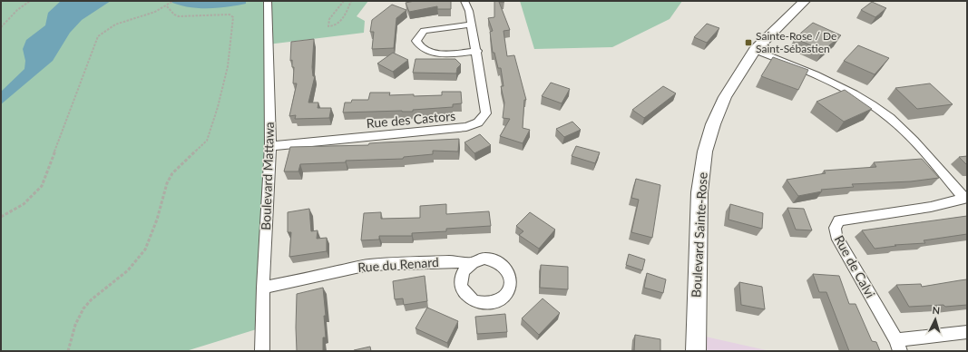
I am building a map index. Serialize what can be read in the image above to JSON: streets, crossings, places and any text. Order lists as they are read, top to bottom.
{
  "streets": {
    "street": [
      "Rue des Castors",
      "Boulevard Mattawa",
      "Boulevard Sainte-Rose",
      "Rue du Renard",
      "Rue de Calvi"
    ]
  },
  "crossings": [
    ["Rue des Castors", "Boulevard Mattawa"],
    ["Boulevard Mattawa", "Rue du Renard"]
  ],
  "places": {
    "transit": ["Sainte-Rose / De Saint-Sébastien"]
  },
  "north": "top"
}
